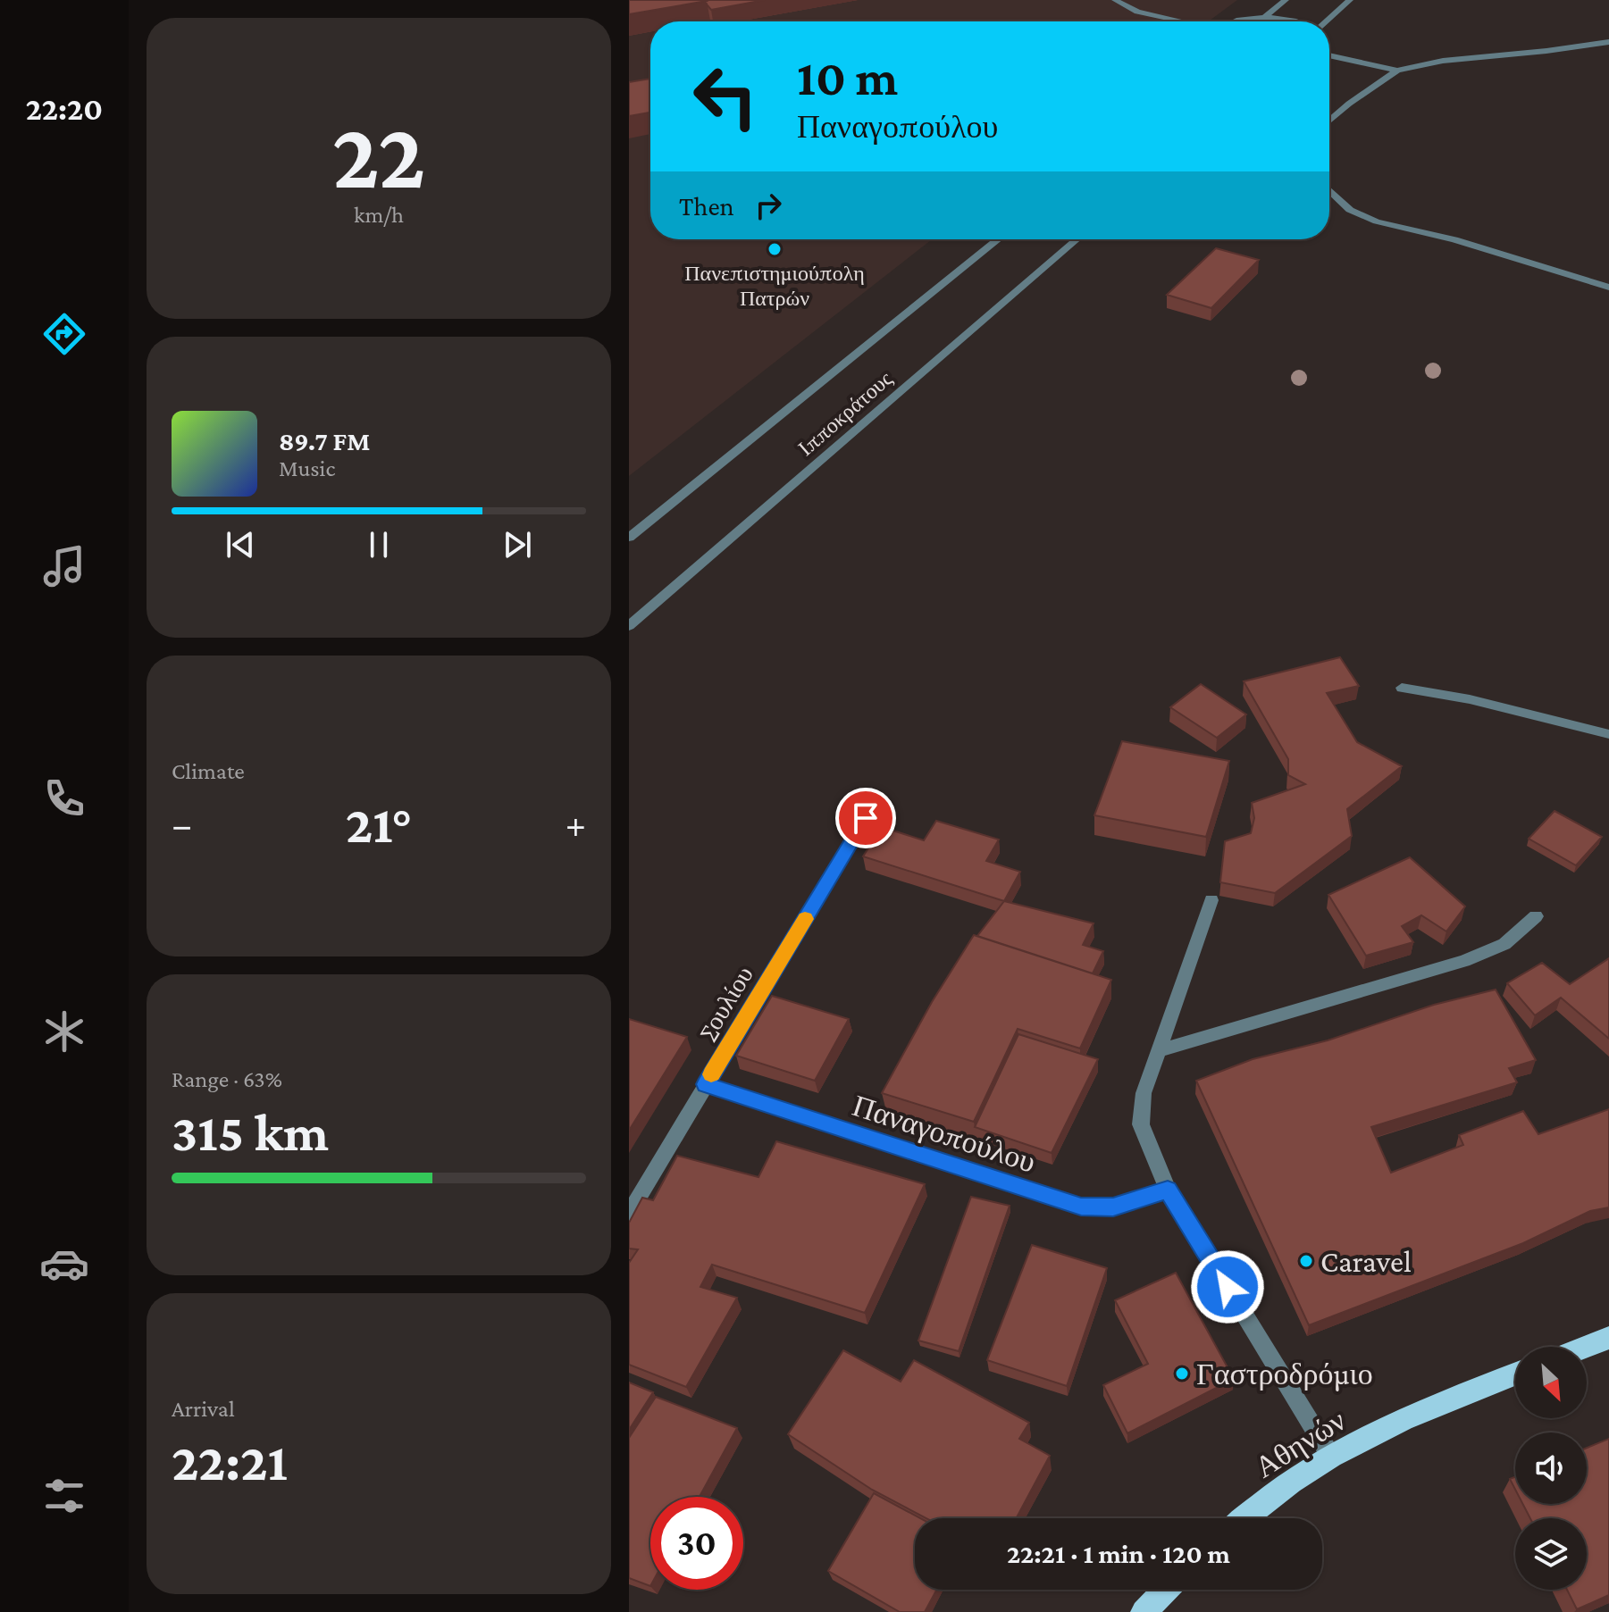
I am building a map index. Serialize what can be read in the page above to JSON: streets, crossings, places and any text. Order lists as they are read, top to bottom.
{
  "streets": {
    "main road": ["Αθηνών"],
    "street": ["Ιπποκράτους", "Σουλίου", "Παναγοπούλου"]
  },
  "crossings": [
    ["Σουλίου", "Παναγοπούλου"]
  ],
  "places": ["Πανεπιστημιούπολη Πατρών", "Caravel", "Γαστροδρόμιο"],
  "north": "bottom right",
  "page": {
    "tabs": "22:20",
    "tile": [
      ["22", "km/h"],
      "Climate",
      ["Range · 63%", "315 km"],
      ["Arrival", "22:21"]
    ],
    "turn": ["10 m", "Παναγοπούλου"],
    "then": "Then",
    "song": ["89.7 FM", "Music"],
    "heat": ["−", "21°", "+"],
    "limit": "30",
    "trip": "22:21 · 1 min · 120 m"
  }
}
